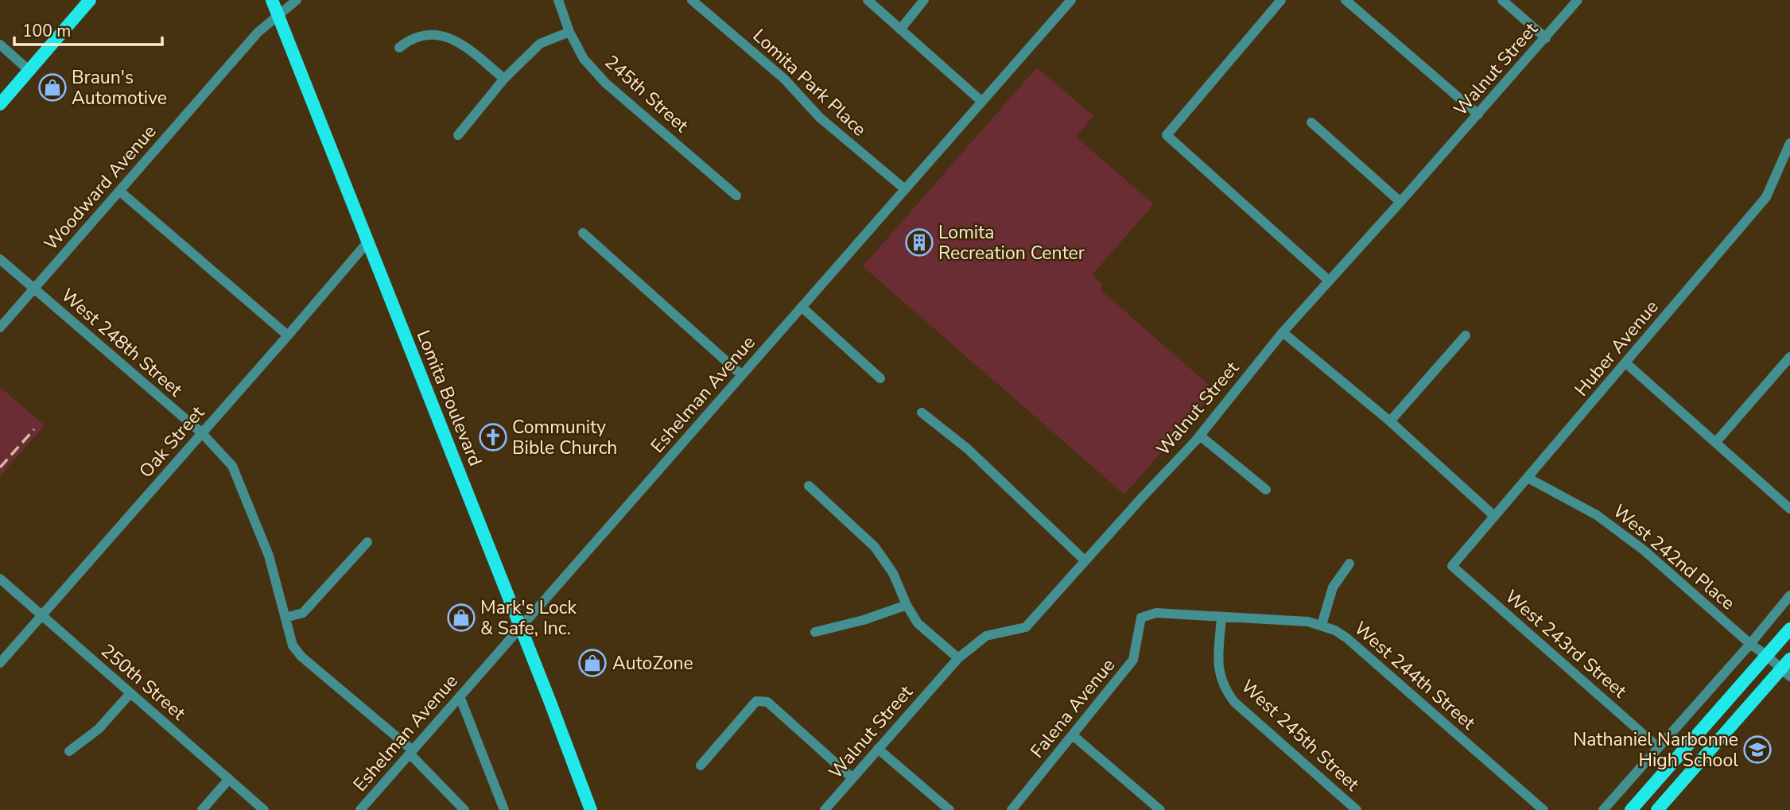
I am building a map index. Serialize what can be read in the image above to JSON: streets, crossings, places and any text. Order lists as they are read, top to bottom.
{
  "streets": {
    "main road": ["Lomita Boulevard"],
    "street": [
      "Walnut Street",
      "Lomita Park Place",
      "245th Street",
      "Woodward Avenue",
      "West 248th Street",
      "Huber Avenue",
      "Eshelman Avenue",
      "Oak Street",
      "West 242nd Place",
      "West 243rd Street",
      "West 244th Street",
      "250th Street",
      "Falena Avenue",
      "West 245th Street"
    ]
  },
  "crossings": [
    ["Lomita Park Place", "Eshelman Avenue"],
    ["Woodward Avenue", "West 248th Street"],
    ["Woodward Avenue", "Lomita Boulevard"],
    ["West 248th Street", "Eshelman Avenue"],
    ["West 248th Street", "Oak Street"],
    ["Huber Avenue", "West 242nd Place"],
    ["Huber Avenue", "West 243rd Street"],
    ["Eshelman Avenue", "Lomita Boulevard"],
    ["Lomita Boulevard", "Oak Street"],
    ["Oak Street", "250th Street"],
    ["West 244th Street", "Falena Avenue"],
    ["West 244th Street", "West 245th Street"]
  ],
  "places": {
    "shop": ["Braun's Automotive", "Mark's Lock & Safe, Inc.", "AutoZone"],
    "building": ["Lomita Recreation Center"],
    "church": ["Community Bible Church"],
    "school or university": ["Nathaniel Narbonne High School"]
  },
  "scale_bar": "100 m"
}
